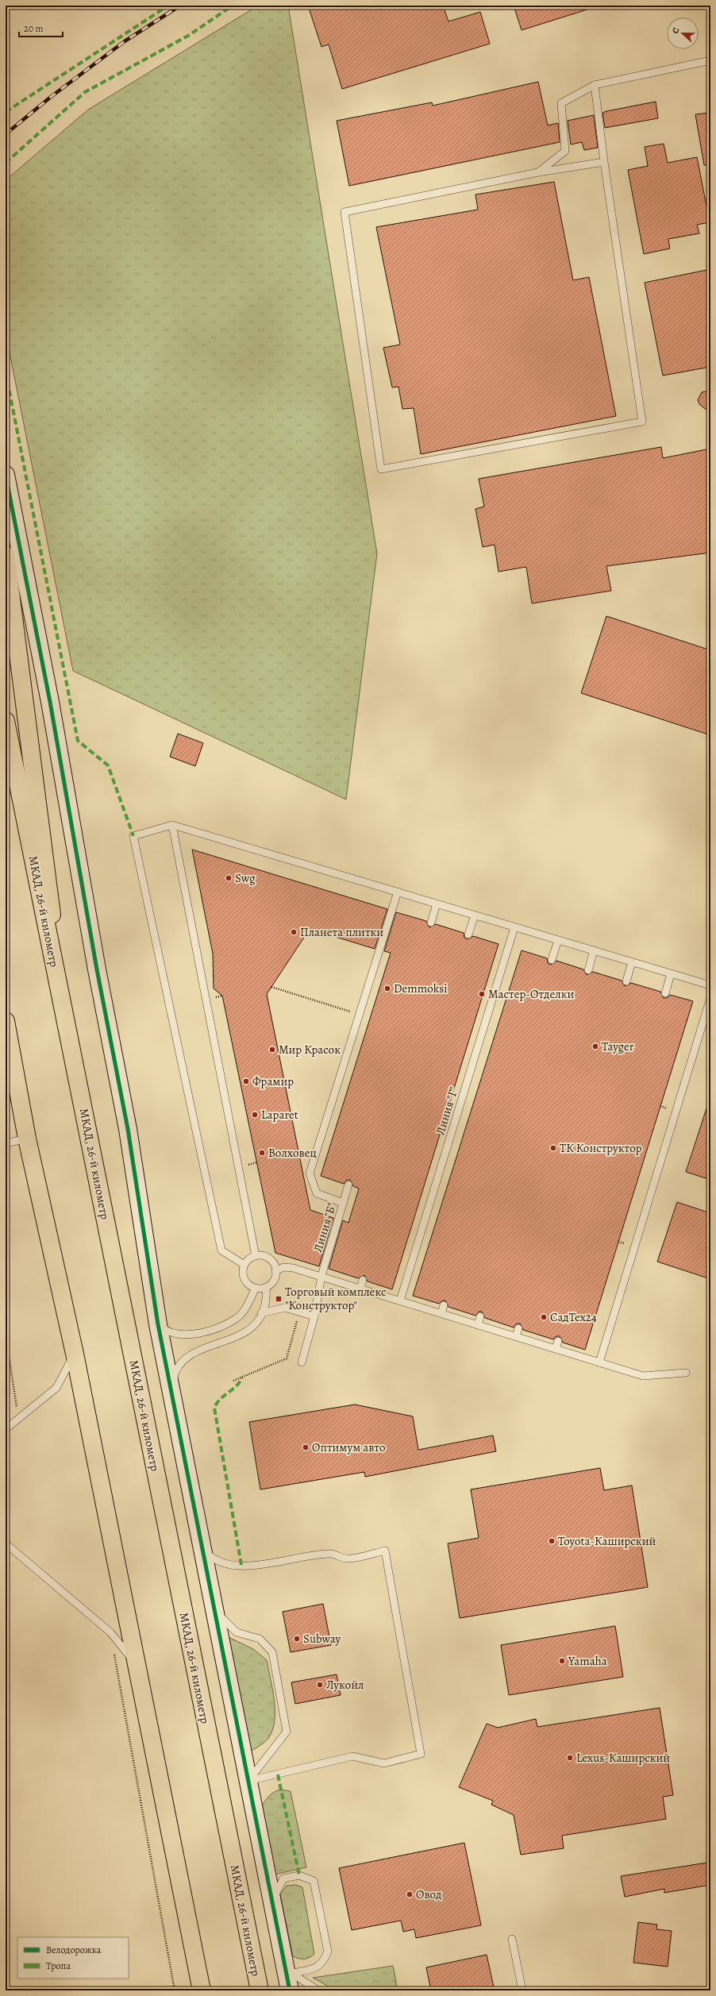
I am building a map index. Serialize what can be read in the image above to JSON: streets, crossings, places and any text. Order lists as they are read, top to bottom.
{
  "streets": {
    "main road": ["МКАД, 26-й километр"],
    "lane": ["Линия \"Г\"", "Линия \"Б\""]
  },
  "places": {
    "other": [
      "Swg",
      "Планета плитки",
      "Demmoksi",
      "Мастер-Отделки",
      "Tayger",
      "Мир Красок",
      "Фрамир",
      "Laparet",
      "ТК Конструктор",
      "Волховец",
      "СадТех24",
      "Оптимум авто",
      "Toyota-Каширский",
      "Subway",
      "Yamaha",
      "Лукойл",
      "Lexus-Каширский",
      "Овод"
    ],
    "transit": ["Торговый комплекс \"Конструктор\""]
  },
  "legend": ["Велодорожка", "Тропа"],
  "scale_bar": "20 m",
  "north": "left"
}
